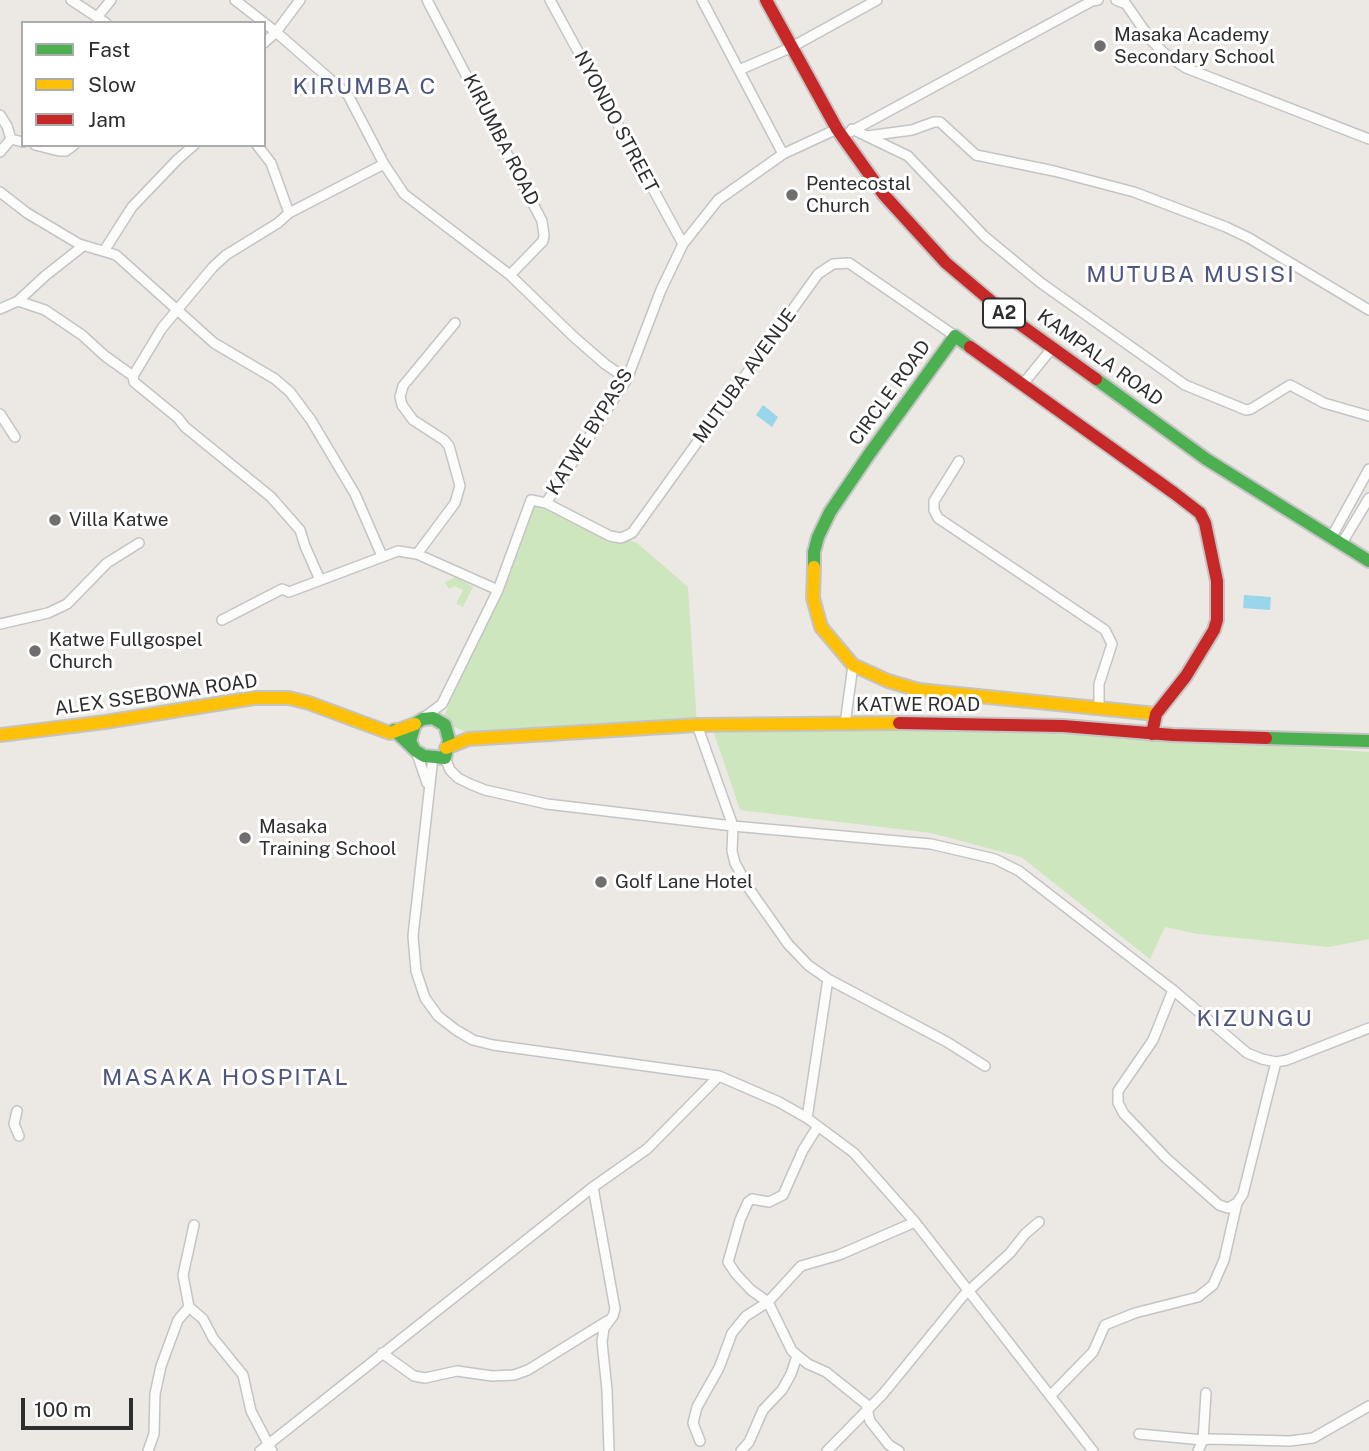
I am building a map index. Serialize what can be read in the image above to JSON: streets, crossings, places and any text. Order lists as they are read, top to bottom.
{
  "streets": {
    "street": [
      "NYONDO STREET",
      "KIRUMBA ROAD",
      "A2",
      "KAMPALA ROAD",
      "MUTUBA AVENUE",
      "CIRCLE ROAD",
      "KATWE BYPASS",
      "ALEX SSEBOWA ROAD",
      "KATWE ROAD"
    ]
  },
  "crossings": [
    ["NYONDO STREET", "KATWE BYPASS"],
    ["A2", "KAMPALA ROAD"],
    ["KAMPALA ROAD", "KATWE BYPASS"],
    ["MUTUBA AVENUE", "CIRCLE ROAD"],
    ["MUTUBA AVENUE", "KATWE BYPASS"],
    ["CIRCLE ROAD", "KATWE ROAD"],
    ["KATWE BYPASS", "KATWE ROAD"]
  ],
  "districts": [
    "KIRUMBA C",
    "MUTUBA MUSISI",
    "KIZUNGU",
    "MASAKA HOSPITAL"
  ],
  "places": [
    "Masaka Academy Secondary School",
    "Pentecostal Church",
    "Villa Katwe",
    "Katwe Fullgospel Church",
    "Masaka Training School",
    "Golf Lane Hotel"
  ],
  "legend": ["Fast", "Slow", "Jam"],
  "scale_bar": "100 m"
}
